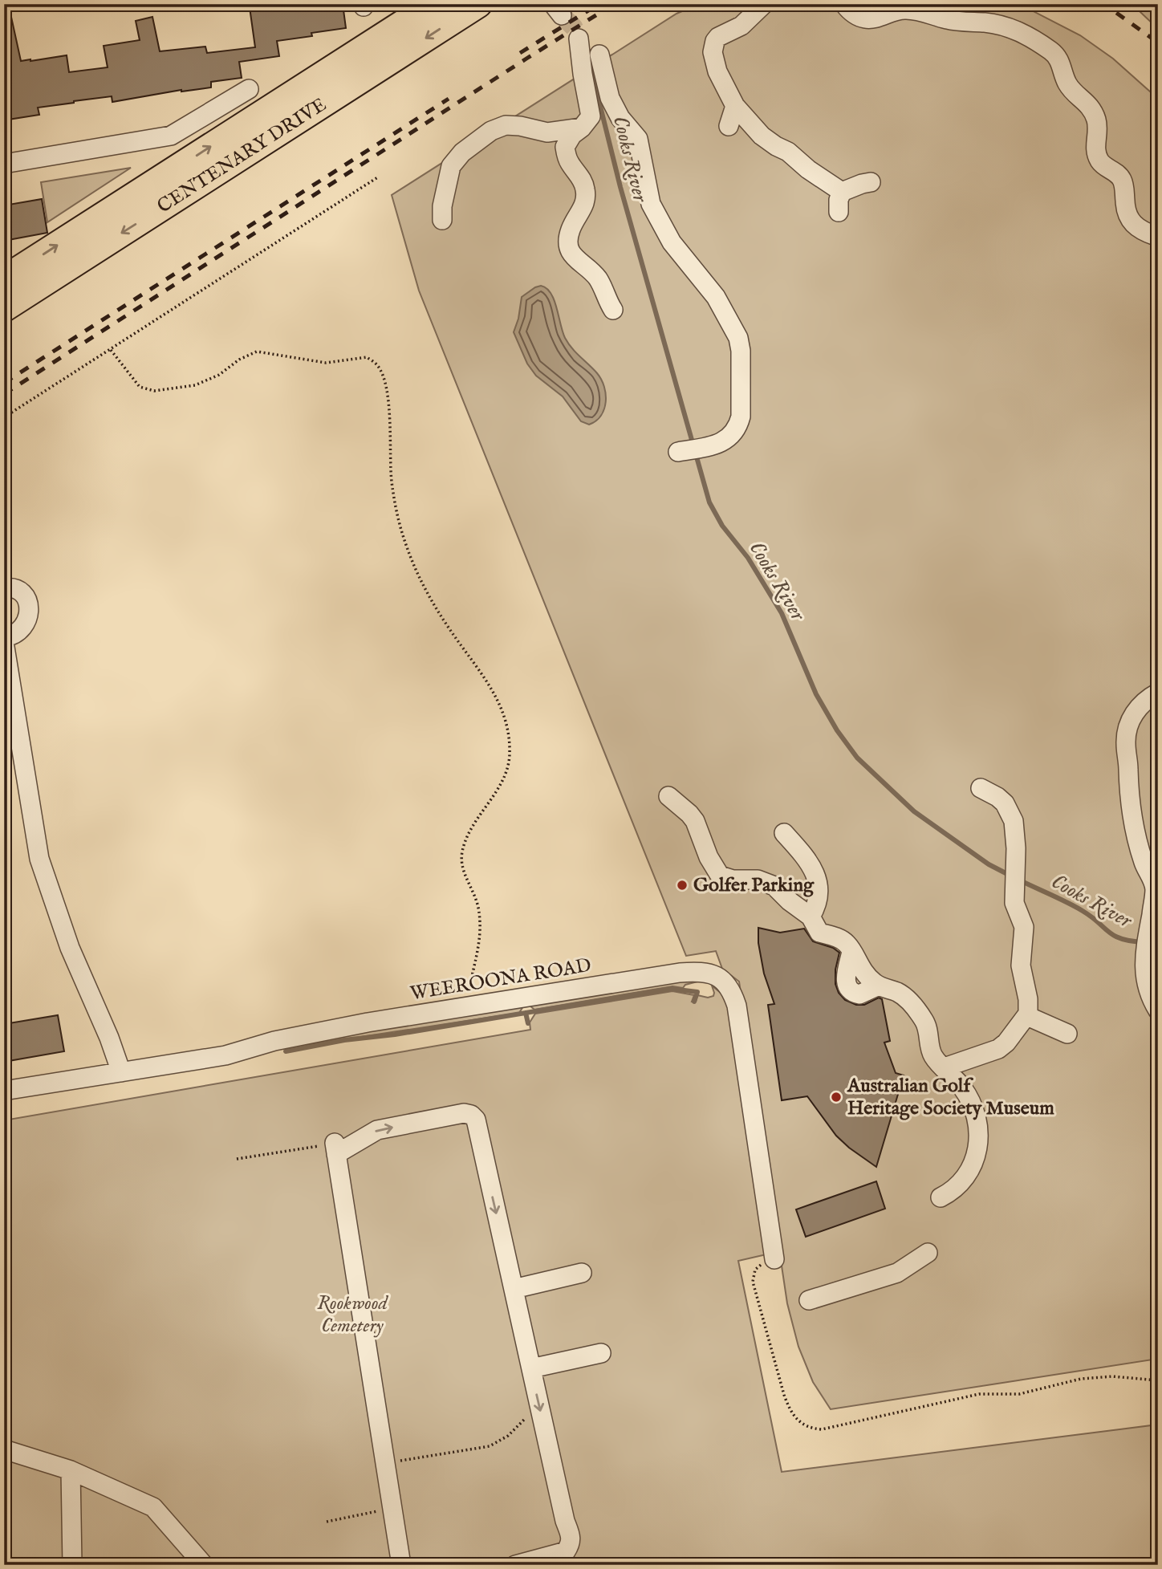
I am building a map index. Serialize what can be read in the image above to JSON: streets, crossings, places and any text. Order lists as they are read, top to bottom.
{
  "streets": {
    "highway": ["CENTENARY DRIVE"],
    "street": ["WEEROONA ROAD"]
  },
  "water": ["Cooks River"],
  "parks": ["Rookwood Cemetery"],
  "places": ["Golfer Parking", "Australian Golf Heritage Society Museum"]
}
